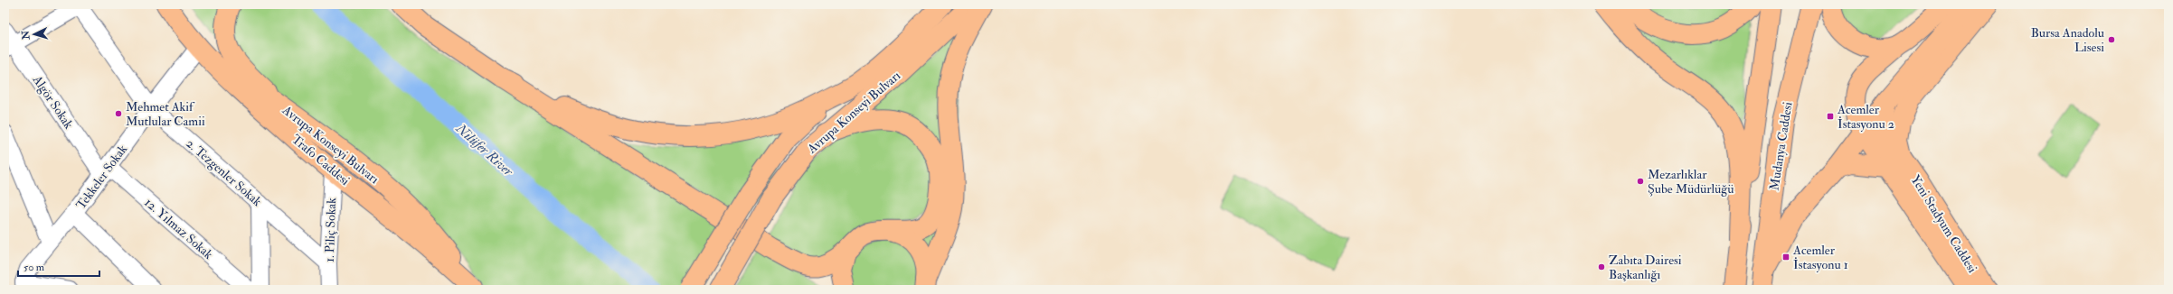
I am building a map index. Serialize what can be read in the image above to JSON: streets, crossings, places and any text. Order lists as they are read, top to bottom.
{
  "streets": {
    "main road": [
      "Avrupa Konseyi Bulvarı",
      "Mudanya Caddesi",
      "Trafo Caddesi",
      "Yeni Stadyum Caddesi"
    ],
    "street": [
      "Algör Sokak",
      "2. Tezgenler Sokak",
      "Tekkeler Sokak",
      "12. Yılmaz Sokak",
      "1. Piliç Sokak"
    ]
  },
  "crossings": [
    ["Algör Sokak", "Tekkeler Sokak"],
    ["Algör Sokak", "12. Yılmaz Sokak"],
    ["Avrupa Konseyi Bulvarı", "Trafo Caddesi"],
    ["Trafo Caddesi", "Tekkeler Sokak"],
    ["Trafo Caddesi", "1. Piliç Sokak"],
    ["2. Tezgenler Sokak", "Tekkeler Sokak"],
    ["2. Tezgenler Sokak", "1. Piliç Sokak"],
    ["Tekkeler Sokak", "12. Yılmaz Sokak"]
  ],
  "water": ["Nilüfer River"],
  "places": {
    "other": [
      "Bursa Anadolu Lisesi",
      "Mehmet Akif Mutlular Camii",
      "Mezarlıklar Şube Müdürlüğü",
      "Zabıta Dairesi Başkanlığı"
    ],
    "transit": ["Acemler İstasyonu 2", "Acemler İstasyonu 1"]
  },
  "scale_bar": "50 m",
  "north": "left"
}
